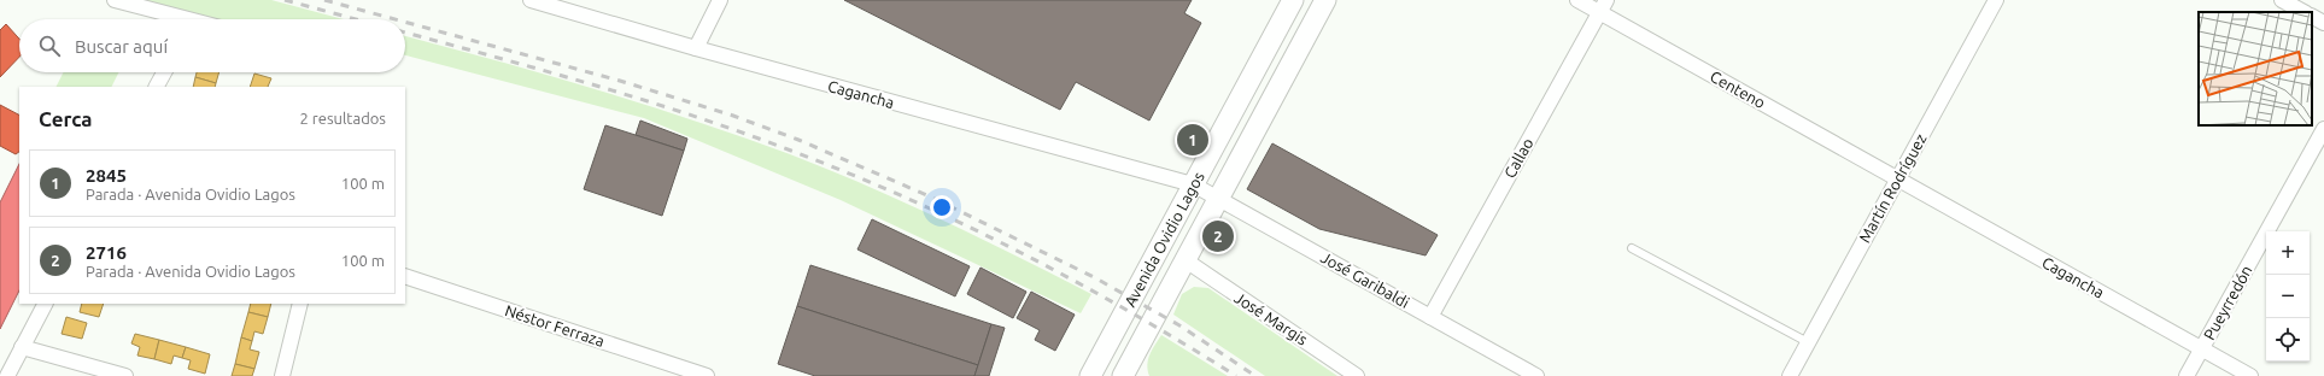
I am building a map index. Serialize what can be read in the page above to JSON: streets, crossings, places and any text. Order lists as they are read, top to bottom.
{
  "streets": {
    "main road": ["Avenida Ovidio Lagos"],
    "street": [
      "Centeno",
      "Cagancha",
      "Callao",
      "Martín Rodríguez",
      "José Garibaldi",
      "Pueyrredón",
      "José Margis",
      "Néstor Ferraza"
    ]
  },
  "crossings": [
    ["Centeno", "Cagancha"],
    ["Centeno", "Callao"],
    ["Centeno", "Martín Rodríguez"],
    ["Cagancha", "Martín Rodríguez"],
    ["Cagancha", "Avenida Ovidio Lagos"],
    ["Cagancha", "José Garibaldi"],
    ["Cagancha", "Pueyrredón"],
    ["Callao", "José Garibaldi"],
    ["Avenida Ovidio Lagos", "José Garibaldi"],
    ["Avenida Ovidio Lagos", "José Margis"]
  ],
  "page": {
    "search": "Buscar aquí",
    "heading": ["Cerca", "2 resultados"],
    "pins": ["1", "2"],
    "list": [
      {
        "mark": "1",
        "name": "2845",
        "note": "Parada · Avenida Ovidio Lagos",
        "value": "100 m"
      },
      {
        "mark": "2",
        "name": "2716",
        "note": "Parada · Avenida Ovidio Lagos",
        "value": "100 m"
      }
    ],
    "map_buttons": ["+", "−"]
  }
}
